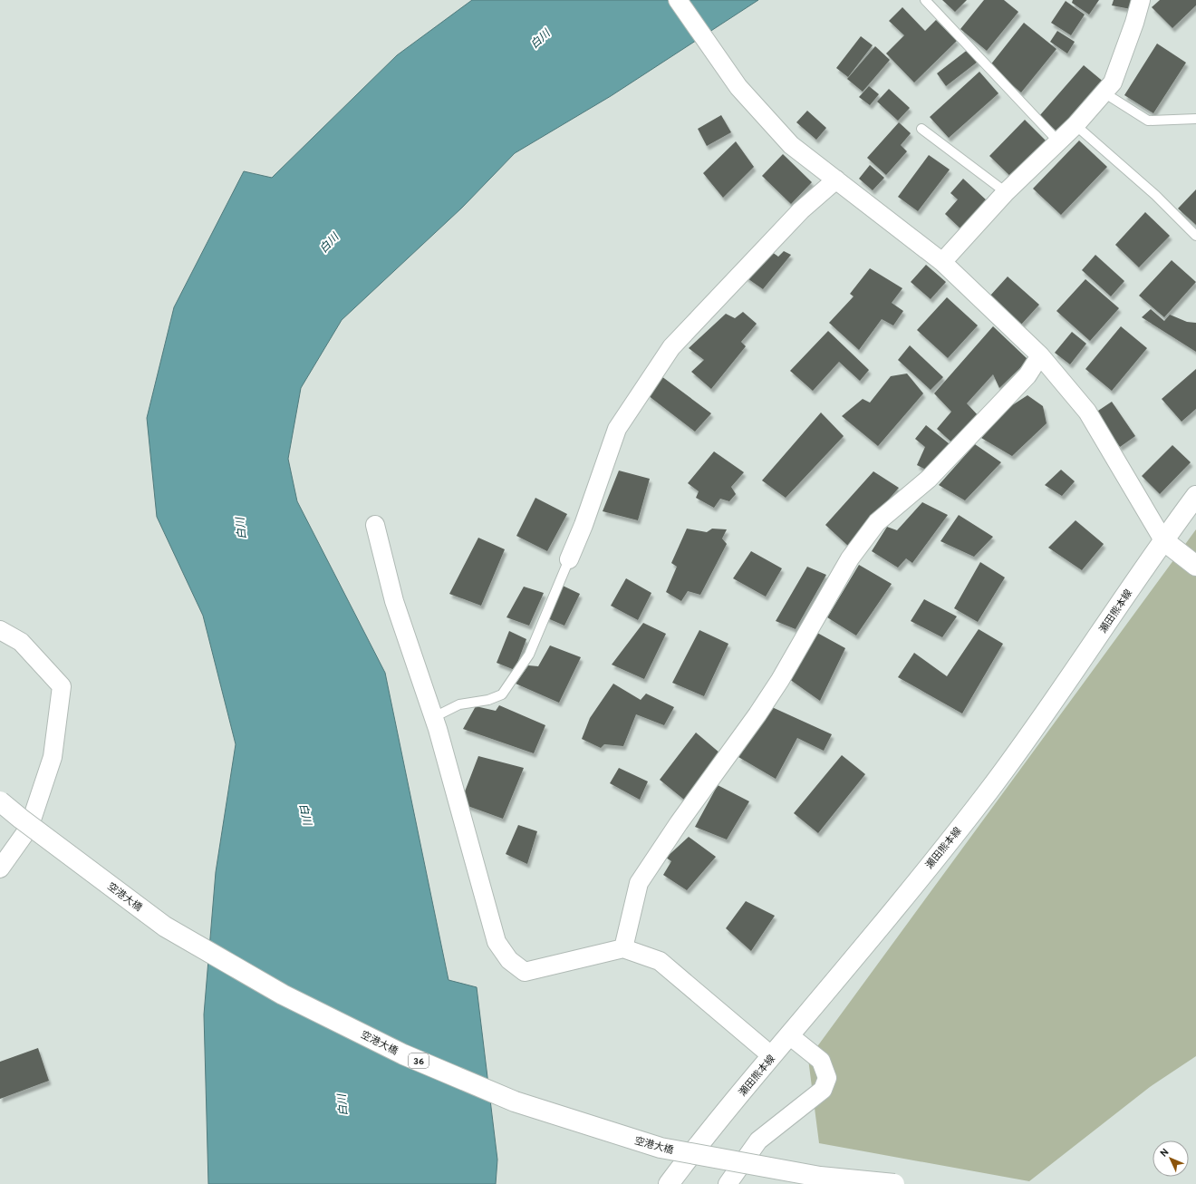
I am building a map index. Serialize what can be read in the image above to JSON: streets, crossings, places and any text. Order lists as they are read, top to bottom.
{
  "streets": {
    "main road": ["瀬田熊本線", "空港大橋", "36"]
  },
  "water": ["白川"],
  "north": "top left"
}
